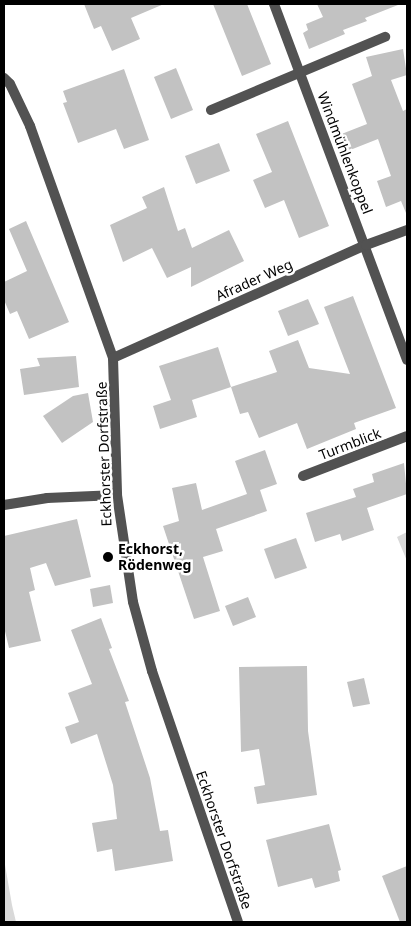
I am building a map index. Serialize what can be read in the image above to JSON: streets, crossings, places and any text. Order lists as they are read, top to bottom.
{
  "streets": {
    "street": [
      "Windmühlenkoppel",
      "Afrader Weg",
      "Turmblick",
      "Eckhorster Dorfstraße"
    ]
  },
  "crossings": [
    ["Windmühlenkoppel", "Afrader Weg"],
    ["Afrader Weg", "Eckhorster Dorfstraße"]
  ],
  "places": ["Eckhorst, Rödenweg"]
}
